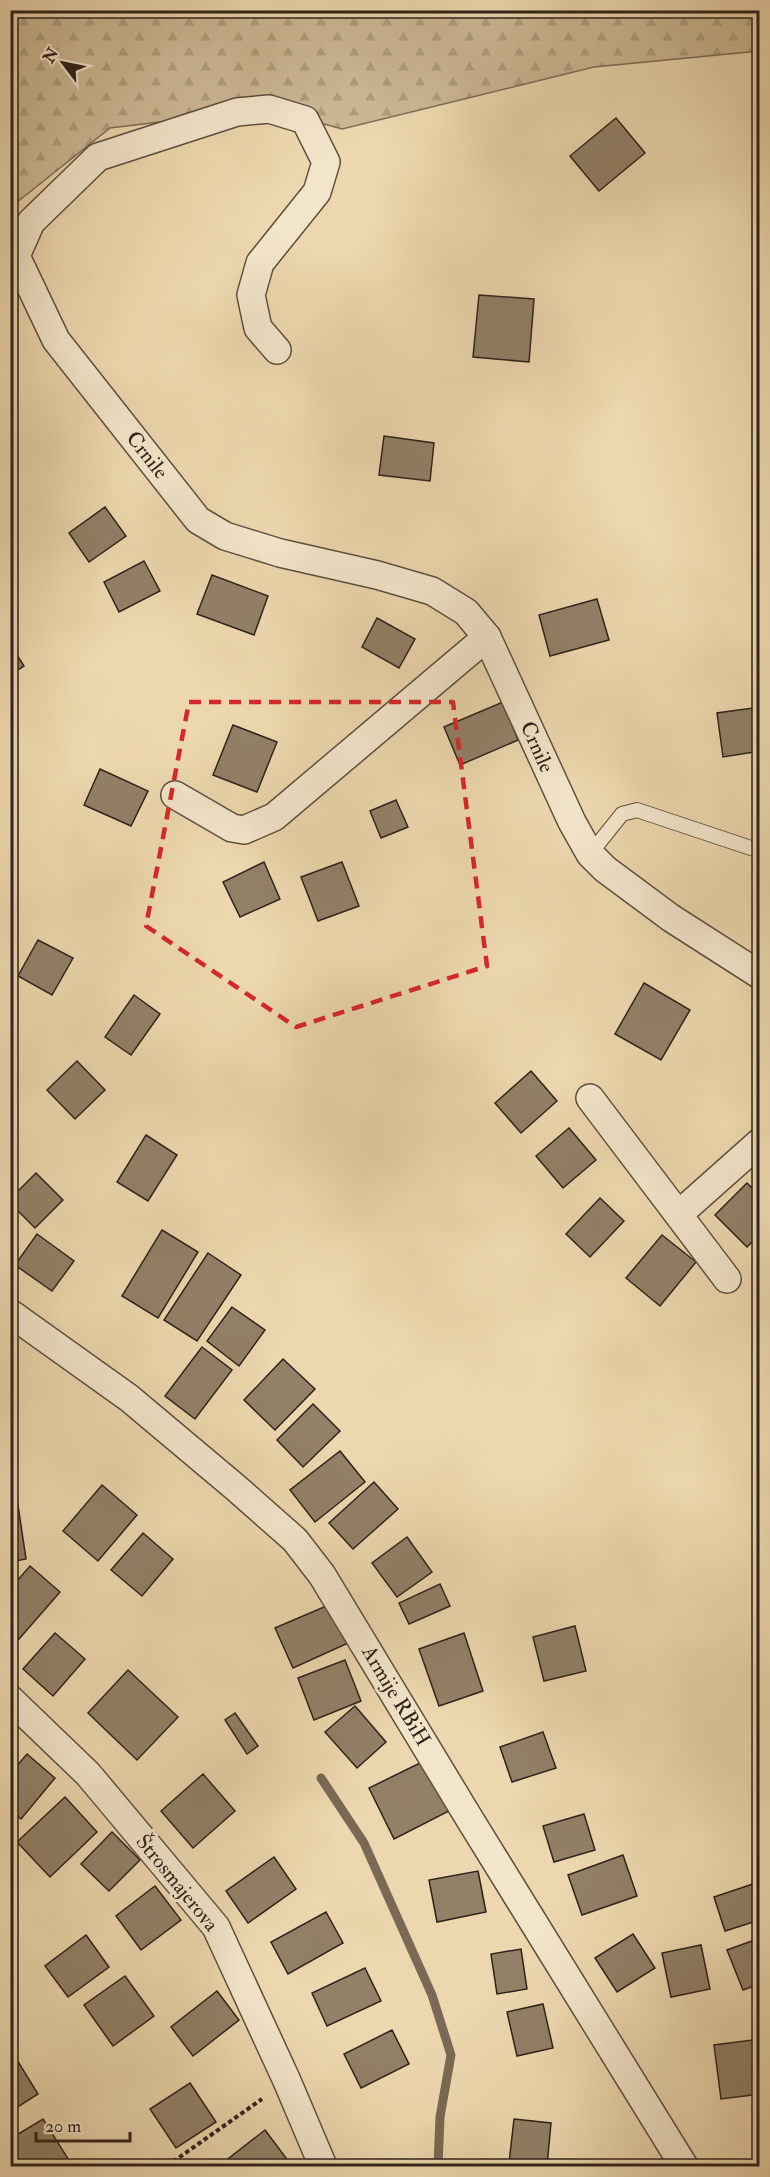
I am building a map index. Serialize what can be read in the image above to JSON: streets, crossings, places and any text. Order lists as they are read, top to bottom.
{
  "streets": {
    "street": ["Crnile", "Armije RBiH", "Štrosmajerova"]
  },
  "scale_bar": "20 m",
  "north": "top left"
}
